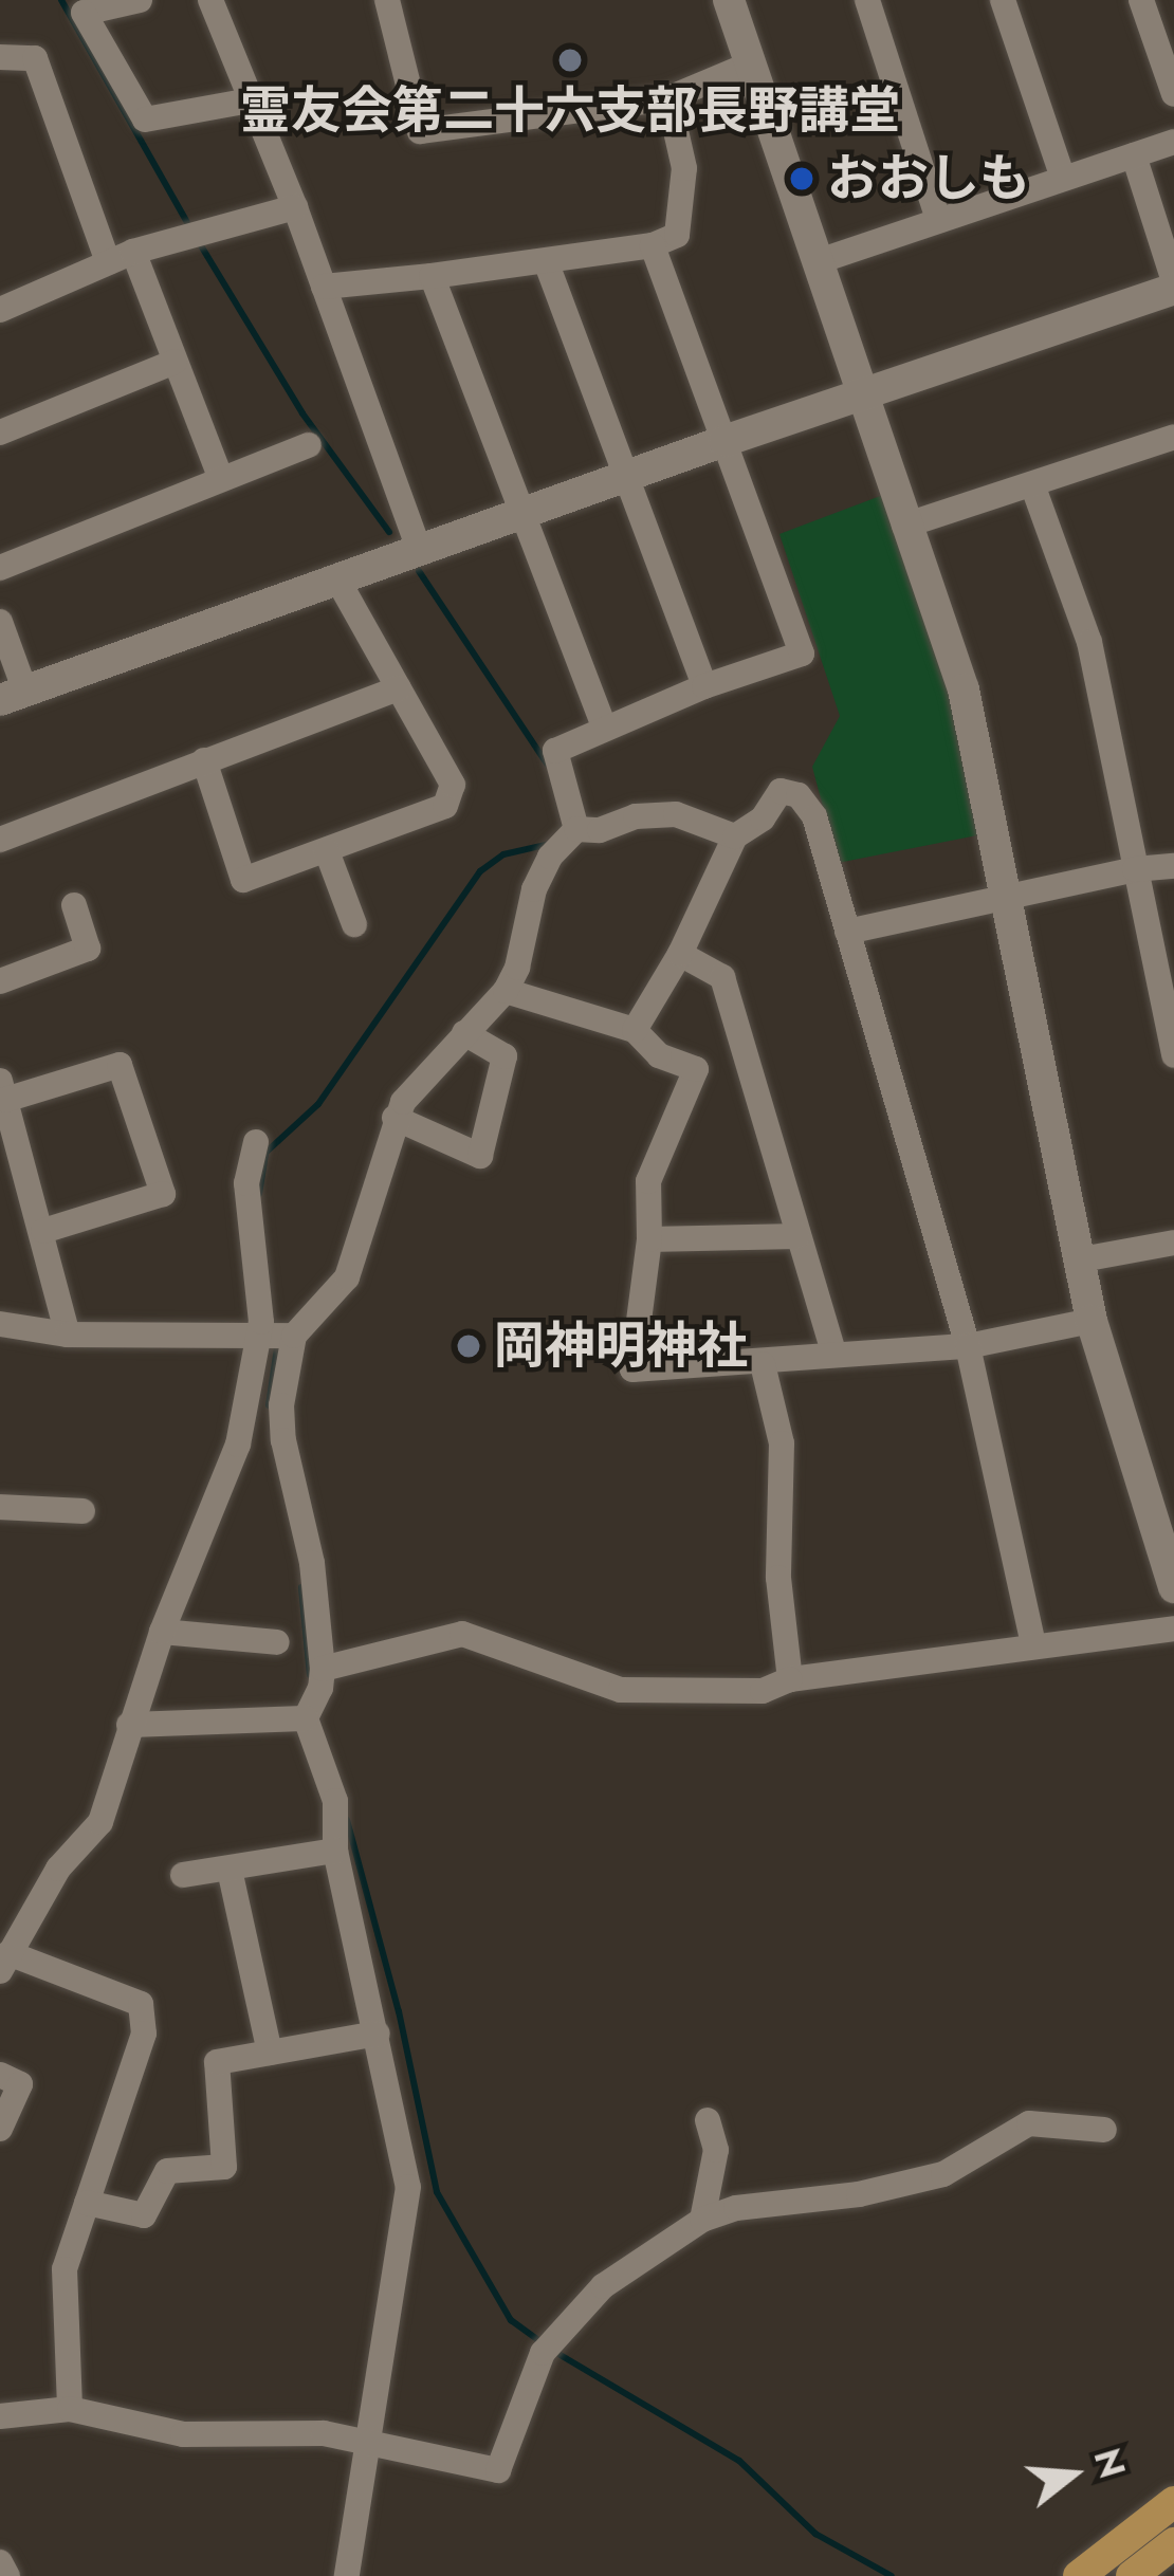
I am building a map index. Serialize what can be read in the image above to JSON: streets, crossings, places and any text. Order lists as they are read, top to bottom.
{
  "places": ["霊友会第二十六支部長野講堂", "おおしも", "岡神明神社"],
  "north": "right"
}
